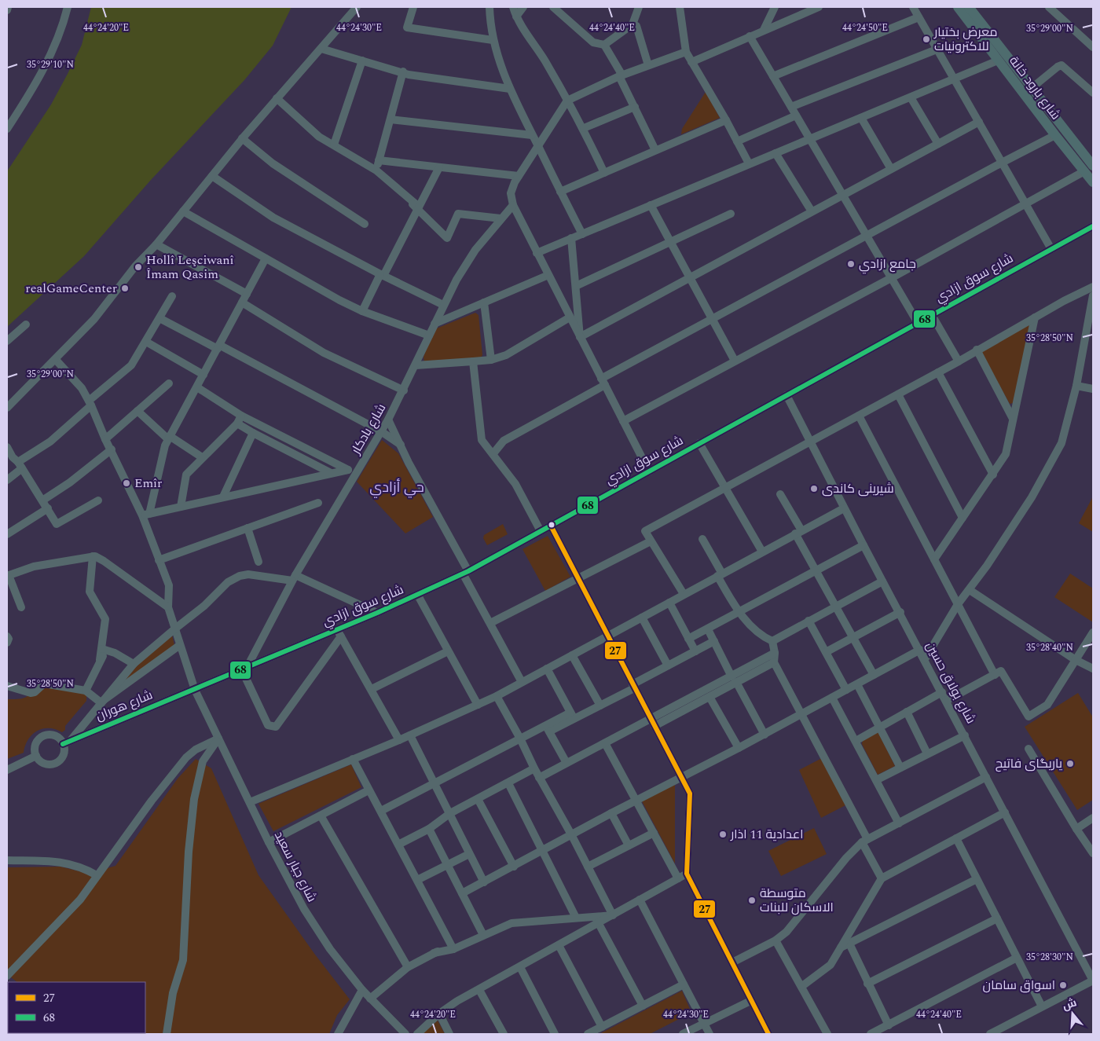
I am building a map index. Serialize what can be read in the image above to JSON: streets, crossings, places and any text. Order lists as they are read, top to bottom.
{
  "streets": {
    "main road": ["شارع بارود خانة"],
    "street": [
      "شارع سوق ازادي",
      "شارع بادكار",
      "شارع بولاق حسين",
      "شارع هوران",
      "شارع جبار سعيد"
    ]
  },
  "crossings": [
    ["شارع سوق ازادي", "شارع بادكار"],
    ["شارع سوق ازادي", "شارع بولاق حسين"],
    ["شارع سوق ازادي", "شارع هوران"],
    ["شارع سوق ازادي", "شارع جبار سعيد"],
    ["شارع هوران", "شارع جبار سعيد"]
  ],
  "districts": ["حي أزادي"],
  "places": [
    "معرض بختيار للاكترونيات",
    "جامع ازادي",
    "Hollî Leşciwanî Îmam Qasim",
    "realGameCenter",
    "Emîr",
    "شیرینی کاندی",
    "یاریگای فاتیح",
    "اعدادية 11 اذار",
    "متوسطة الاسكان للبنات",
    "اسواق سامان"
  ],
  "lines": ["transit line 68", "transit line 27"],
  "legend": ["27", "68"],
  "north": "top",
  "coordinates": [
    "44°24'20\"E",
    "44°24'30\"E",
    "44°24'40\"E",
    "44°24'50\"E",
    "35°29'00\"N",
    "35°29'10\"N",
    "35°28'50\"N",
    "35°28'40\"N",
    "35°28'30\"N"
  ]
}
